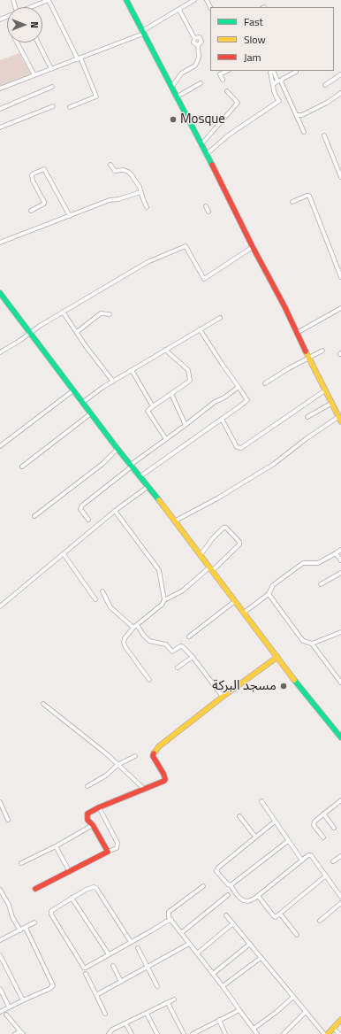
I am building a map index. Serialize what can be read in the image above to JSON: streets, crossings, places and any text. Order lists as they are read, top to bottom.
{
  "places": ["Mosque", "مسجد البركة"],
  "legend": ["Fast", "Slow", "Jam"],
  "north": "right"
}
